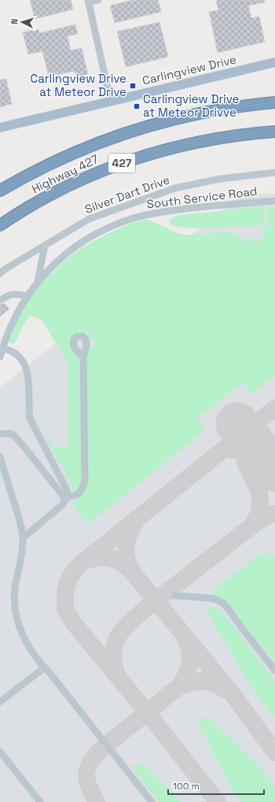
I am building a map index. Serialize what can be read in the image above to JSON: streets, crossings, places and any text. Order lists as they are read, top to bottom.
{
  "streets": {
    "highway": ["427", "Highway 427"],
    "main road": ["Carlingview Drive"],
    "street": ["Silver Dart Drive", "South Service Road"]
  },
  "crossings": [
    ["Silver Dart Drive", "South Service Road"]
  ],
  "places": {
    "transit": ["Carlingview Drive at Meteor Drive", "Carlingview Drive at Meteor Drivve"]
  },
  "scale_bar": "100 m",
  "north": "left"
}
